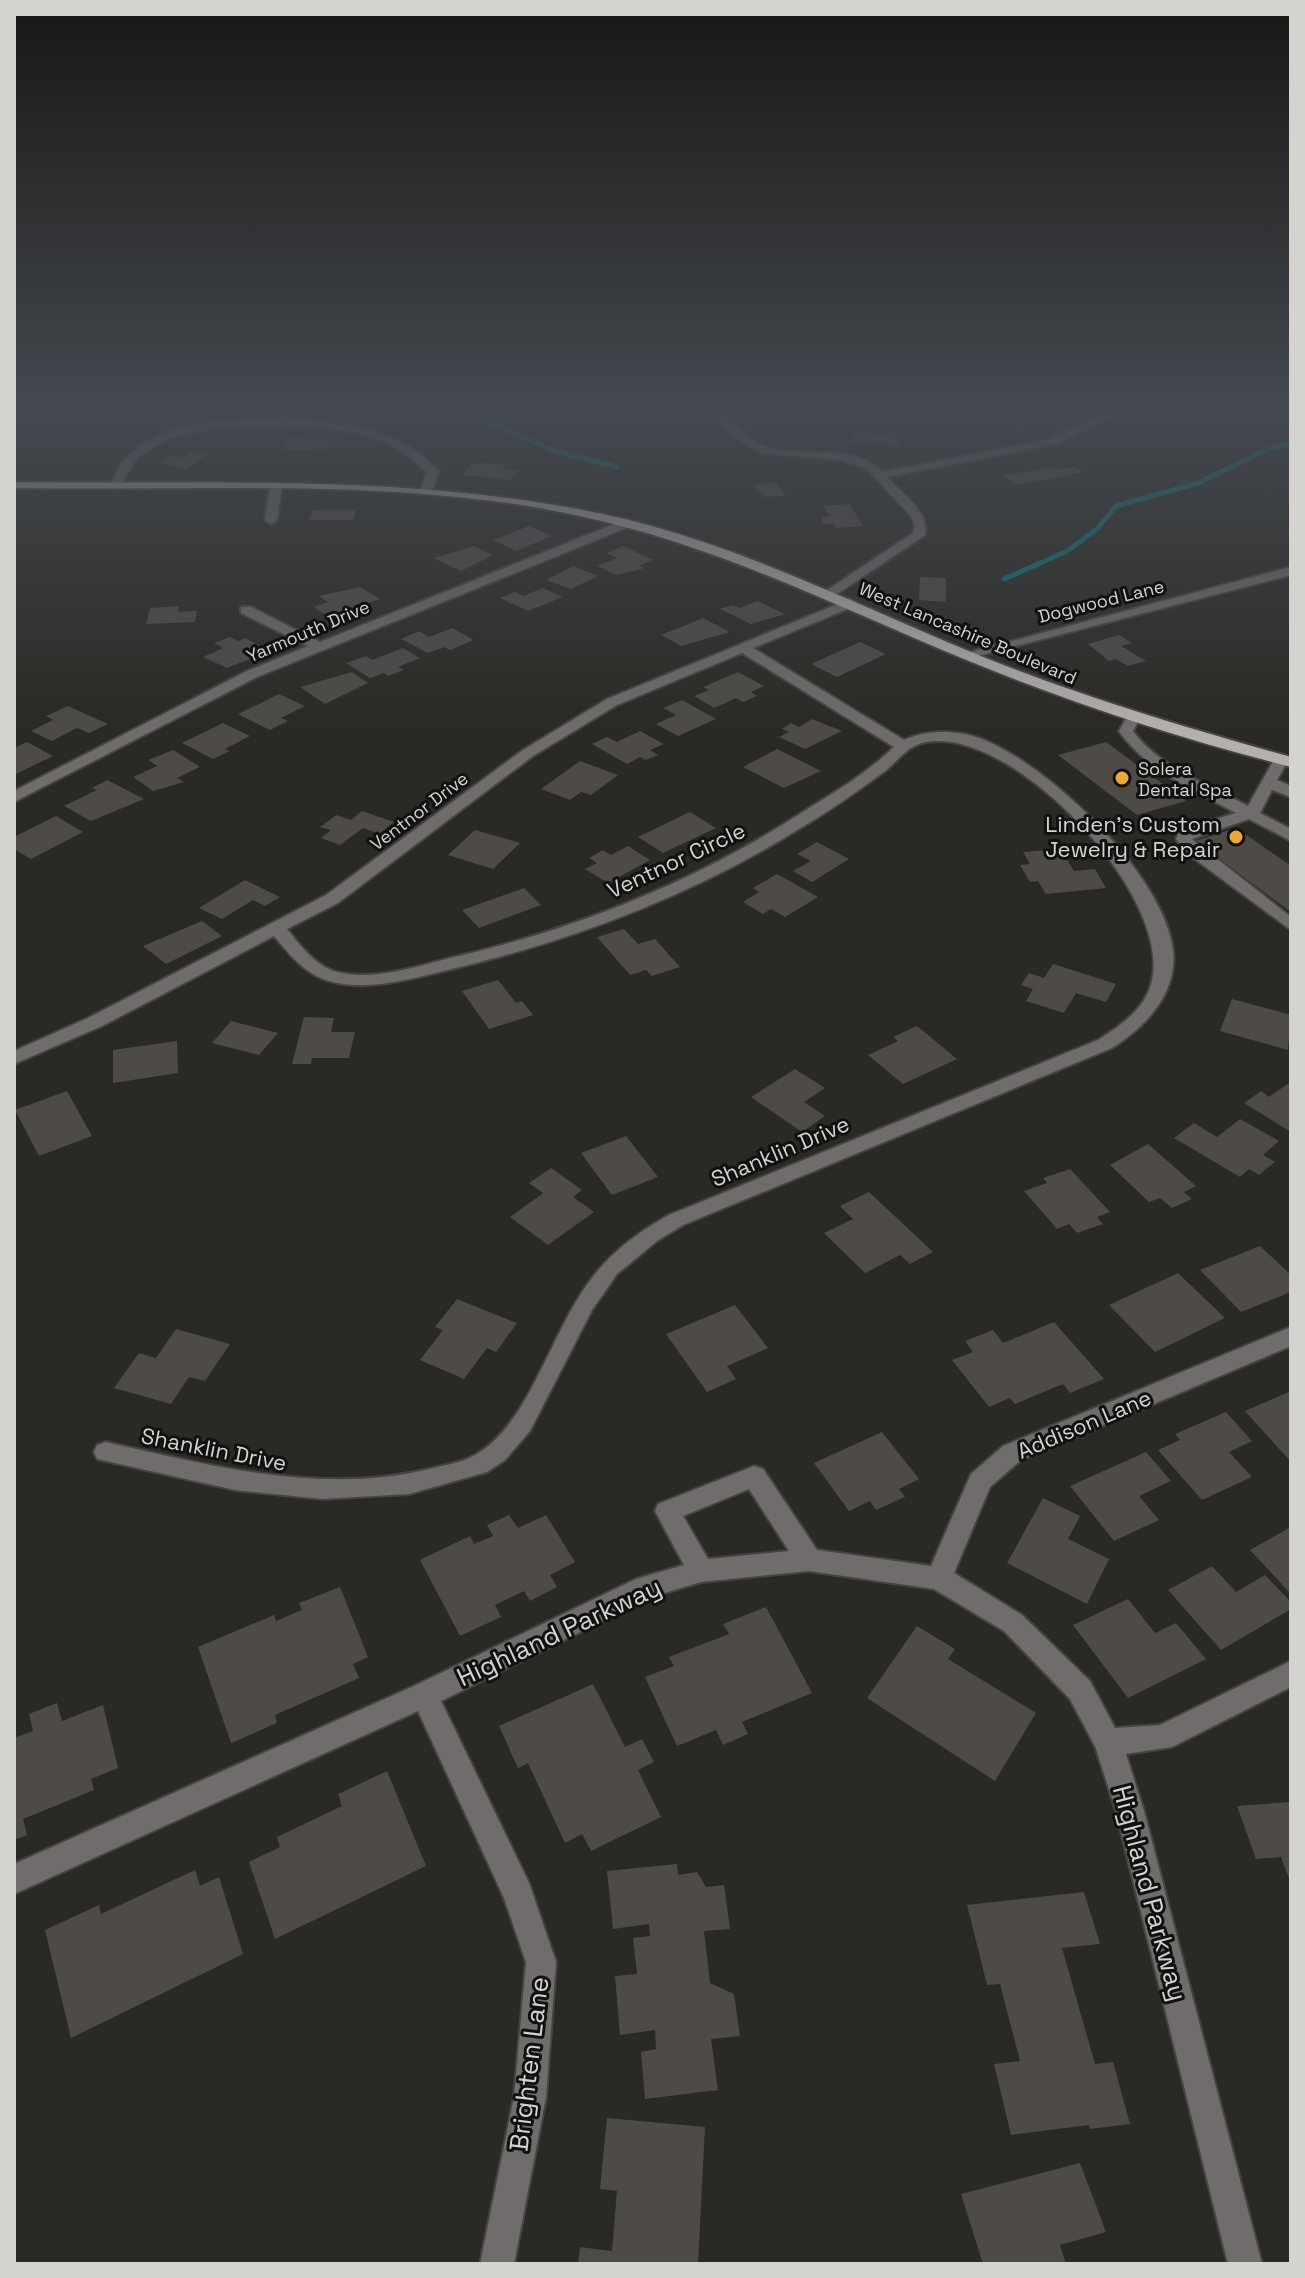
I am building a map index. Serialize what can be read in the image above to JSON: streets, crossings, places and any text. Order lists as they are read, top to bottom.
{
  "streets": {
    "main road": ["West Lancashire Boulevard"],
    "street": [
      "Dogwood Lane",
      "Yarmouth Drive",
      "Ventnor Drive",
      "Ventnor Circle",
      "Shanklin Drive",
      "Addison Lane",
      "Highland Parkway",
      "Brighten Lane"
    ]
  },
  "crossings": [
    ["Dogwood Lane", "West Lancashire Boulevard"],
    ["Yarmouth Drive", "West Lancashire Boulevard"],
    ["West Lancashire Boulevard", "Ventnor Drive"],
    ["Ventnor Drive", "Ventnor Circle"],
    ["Ventnor Circle", "Shanklin Drive"],
    ["Addison Lane", "Highland Parkway"],
    ["Highland Parkway", "Brighten Lane"]
  ],
  "places": ["Solera Dental Spa", "Linden's Custom Jewelry & Repair"]
}
